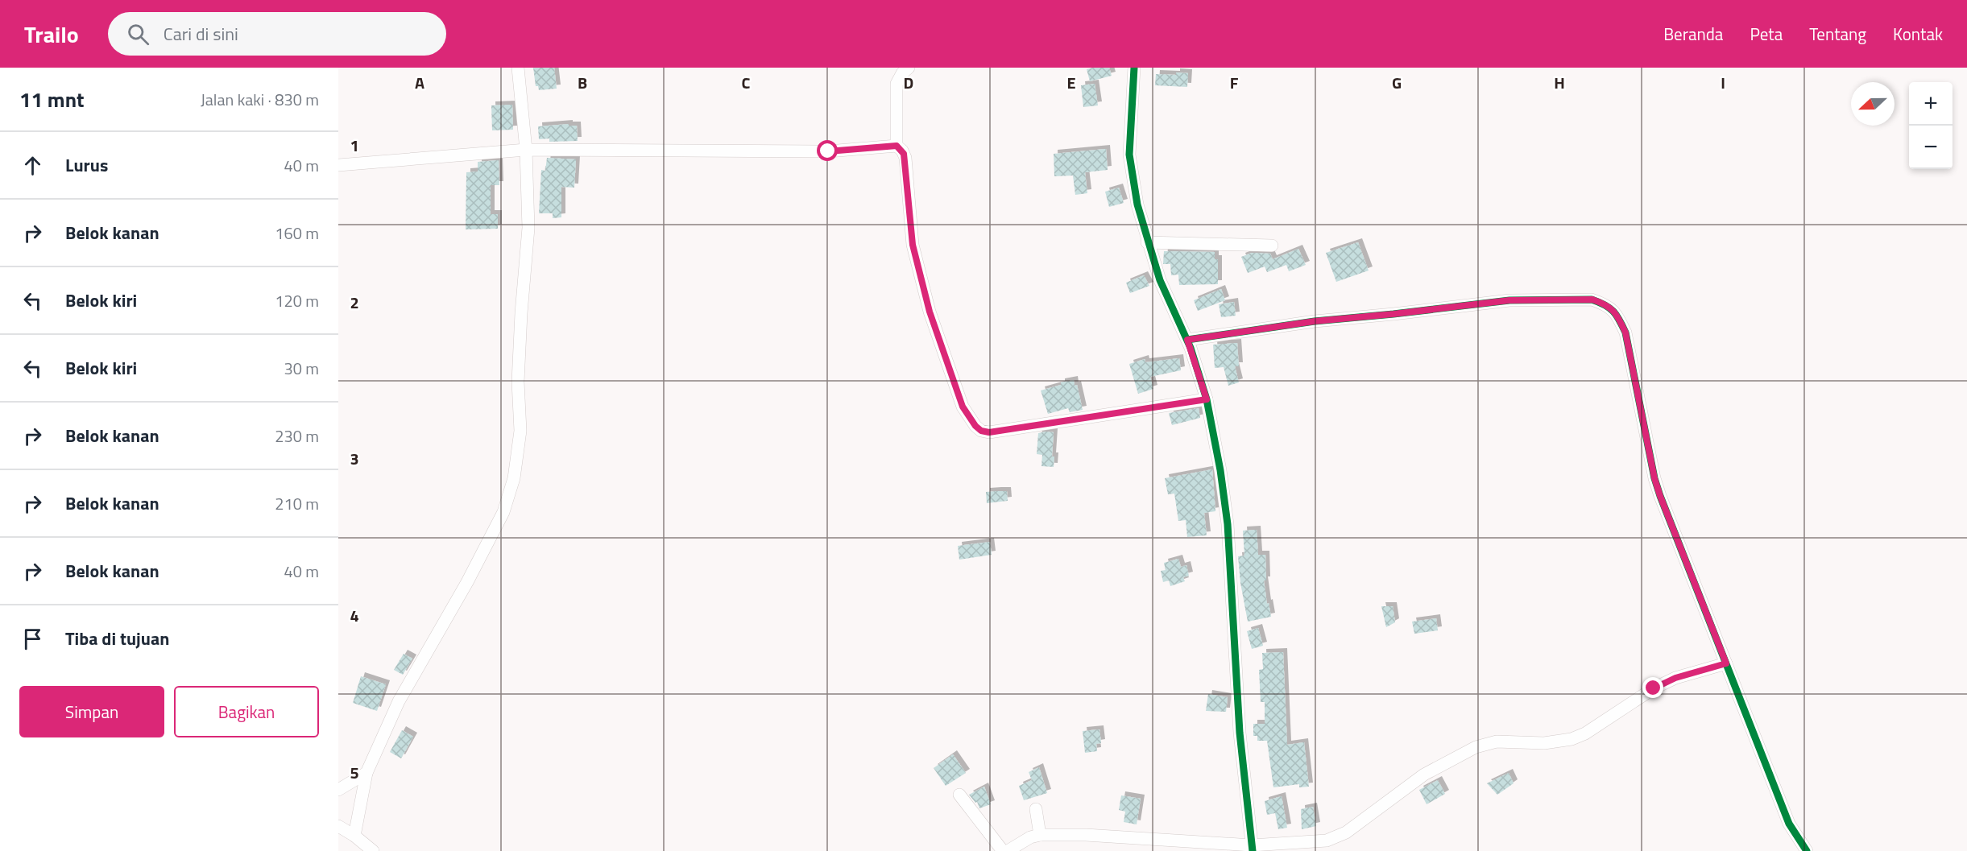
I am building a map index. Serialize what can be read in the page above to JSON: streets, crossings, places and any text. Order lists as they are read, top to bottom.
{
  "north": "left",
  "page": {
    "header": "Trailo",
    "search": "Cari di sini",
    "nav": [
      "Beranda",
      "Peta",
      "Tentang",
      "Kontak"
    ],
    "heading": ["11 mnt", "Jalan kaki · 830 m"],
    "map_buttons": ["+", "−"],
    "list": [
      ["Lurus", "40 m"],
      ["Belok kanan", "160 m"],
      ["Belok kiri", "120 m"],
      ["Belok kiri", "30 m"],
      ["Belok kanan", "230 m"],
      ["Belok kanan", "210 m"],
      ["Belok kanan", "40 m"],
      "Tiba di tujuan"
    ],
    "buttons": ["Simpan", "Bagikan"]
  },
  "grid": {
    "columns": [
      "A",
      "B",
      "C",
      "D",
      "E",
      "F",
      "G",
      "H",
      "I"
    ],
    "rows": [
      "1",
      "2",
      "3",
      "4",
      "5"
    ]
  }
}
